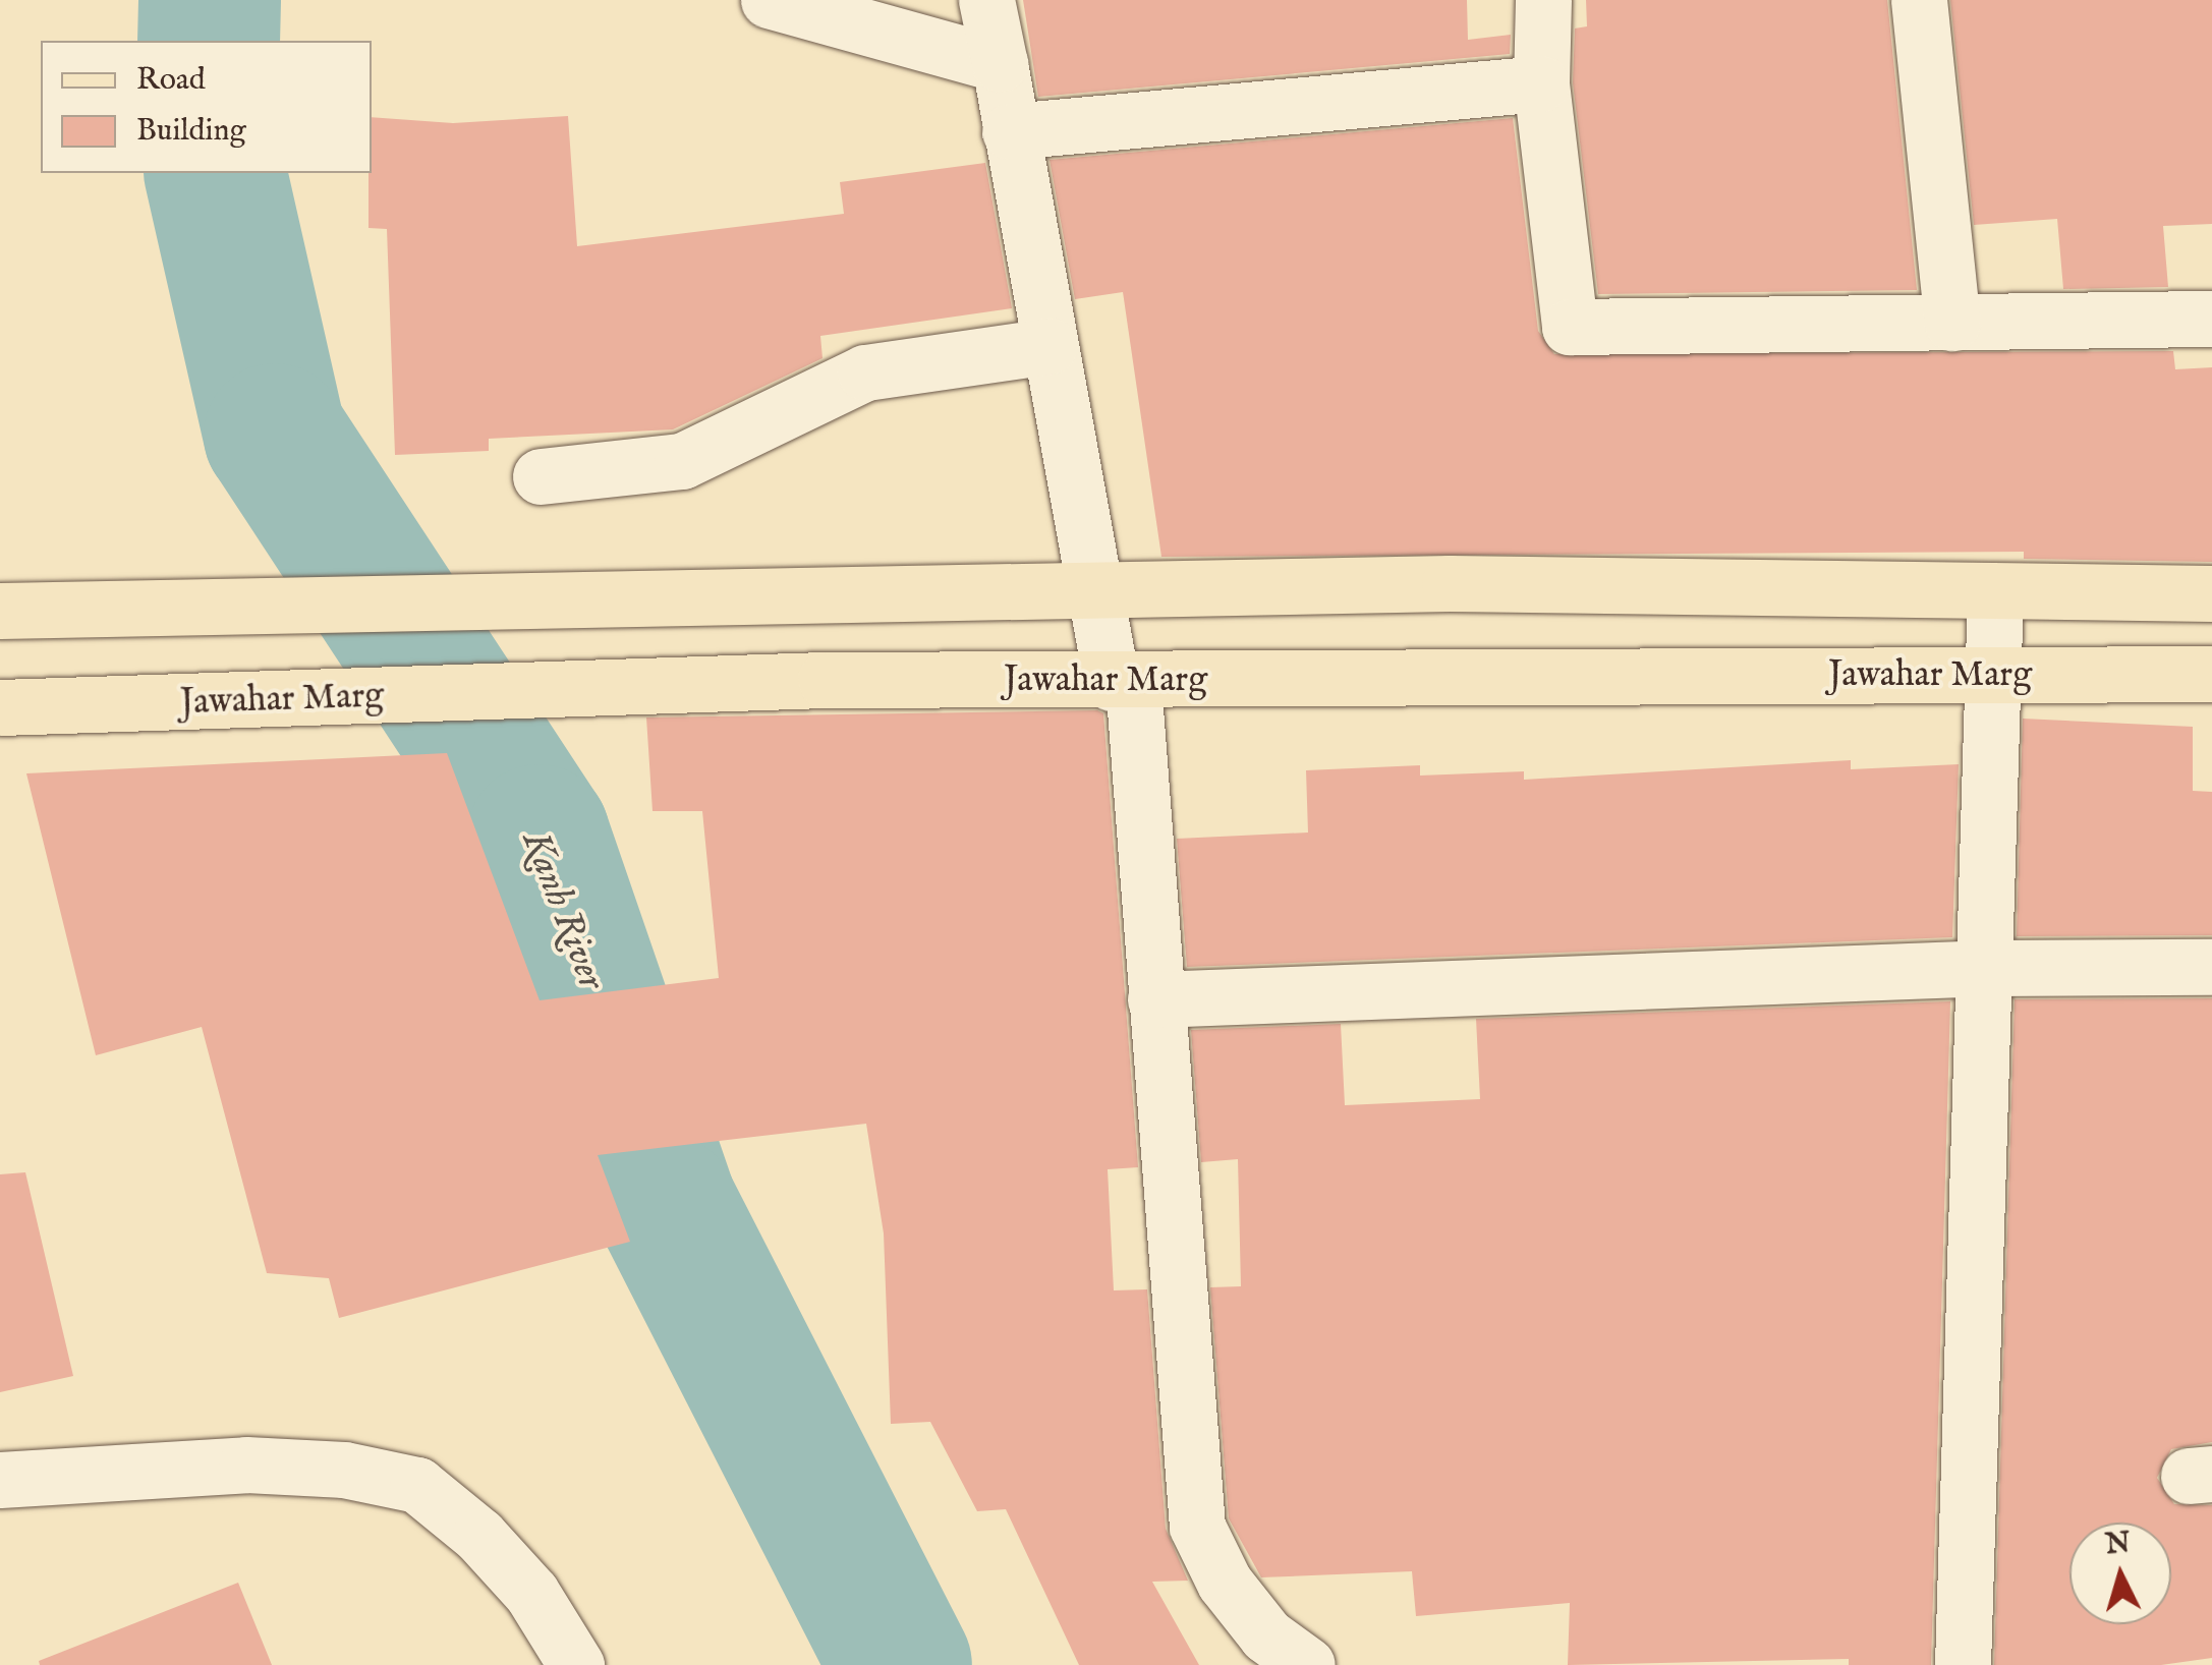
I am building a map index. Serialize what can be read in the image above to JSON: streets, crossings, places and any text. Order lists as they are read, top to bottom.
{
  "streets": {
    "main road": ["Jawahar Marg"]
  },
  "water": ["Kanh River"],
  "legend": ["Road", "Building"],
  "north": "top"
}
